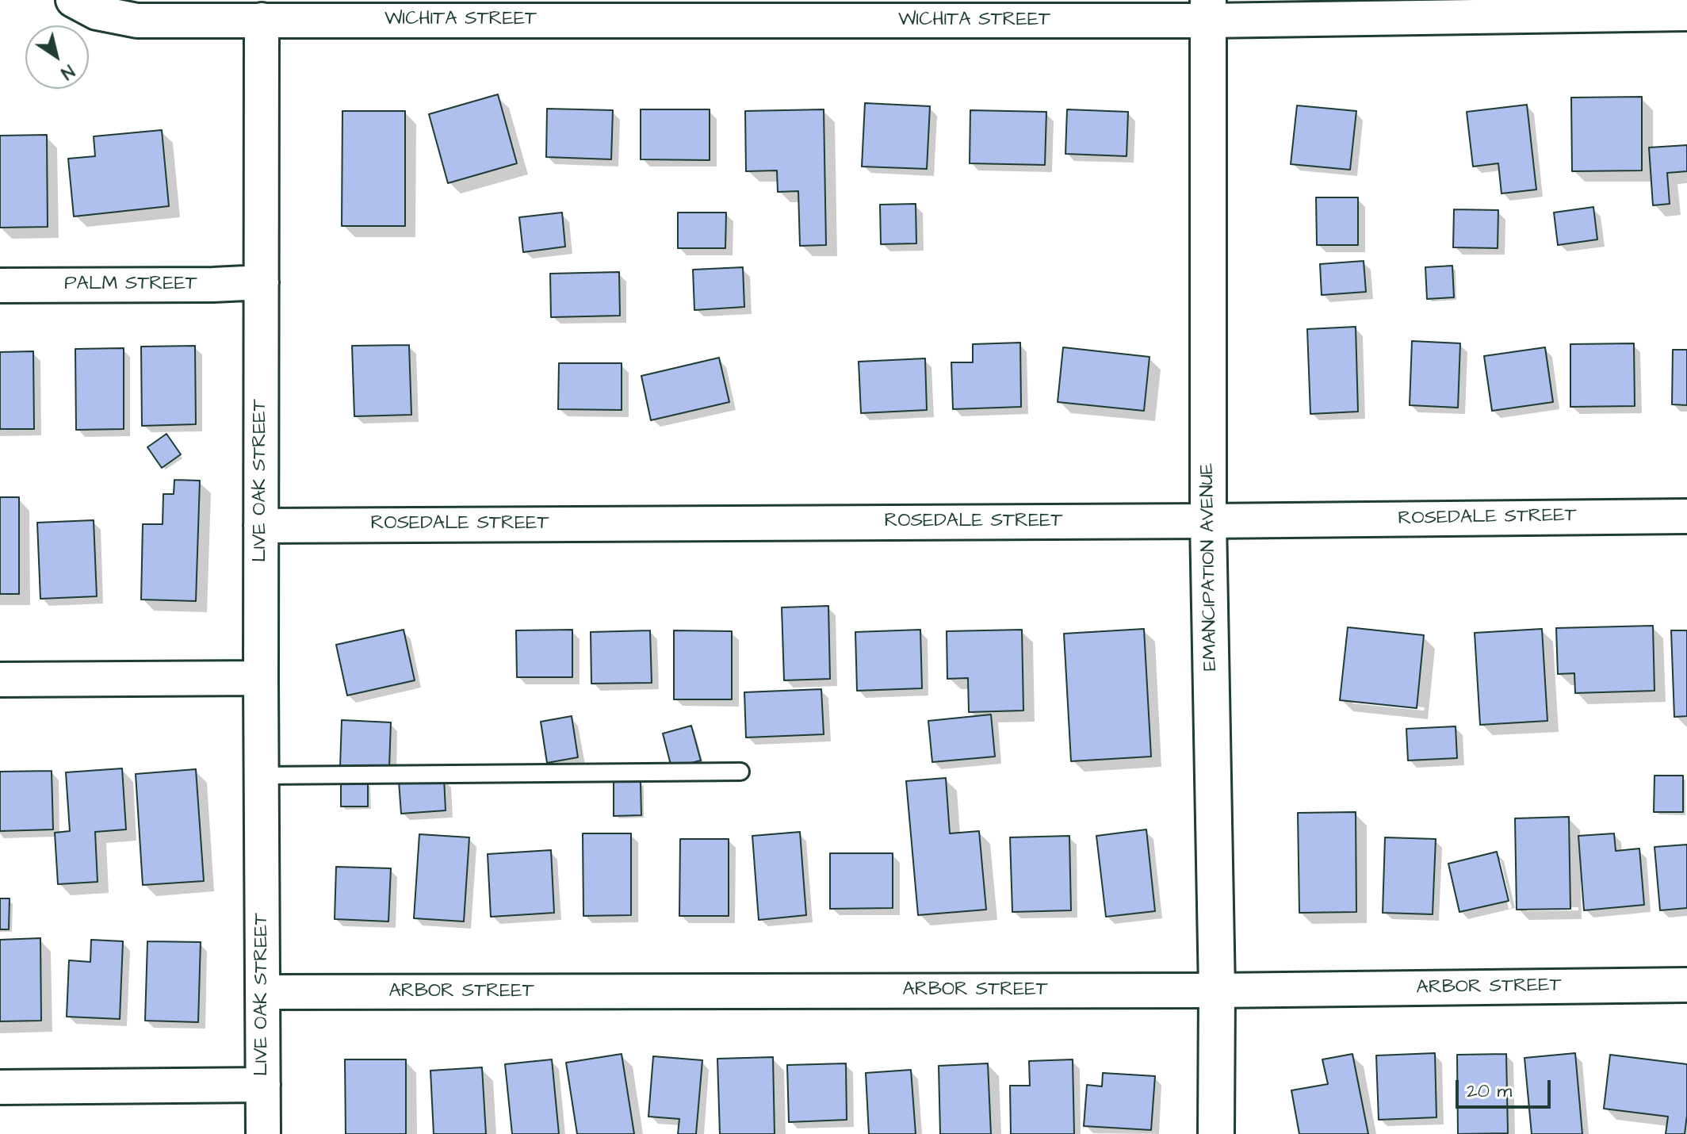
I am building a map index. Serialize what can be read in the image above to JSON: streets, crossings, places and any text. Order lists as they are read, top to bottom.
{
  "streets": {
    "main road": ["EMANCIPATION AVENUE"],
    "street": [
      "WICHITA STREET",
      "PALM STREET",
      "LIVE OAK STREET",
      "ROSEDALE STREET",
      "ARBOR STREET"
    ]
  },
  "crossings": [
    ["WICHITA STREET", "LIVE OAK STREET"],
    ["WICHITA STREET", "EMANCIPATION AVENUE"],
    ["PALM STREET", "LIVE OAK STREET"],
    ["LIVE OAK STREET", "ROSEDALE STREET"],
    ["LIVE OAK STREET", "ARBOR STREET"],
    ["ROSEDALE STREET", "EMANCIPATION AVENUE"],
    ["EMANCIPATION AVENUE", "ARBOR STREET"]
  ],
  "scale_bar": "20 m",
  "north": "bottom right"
}
